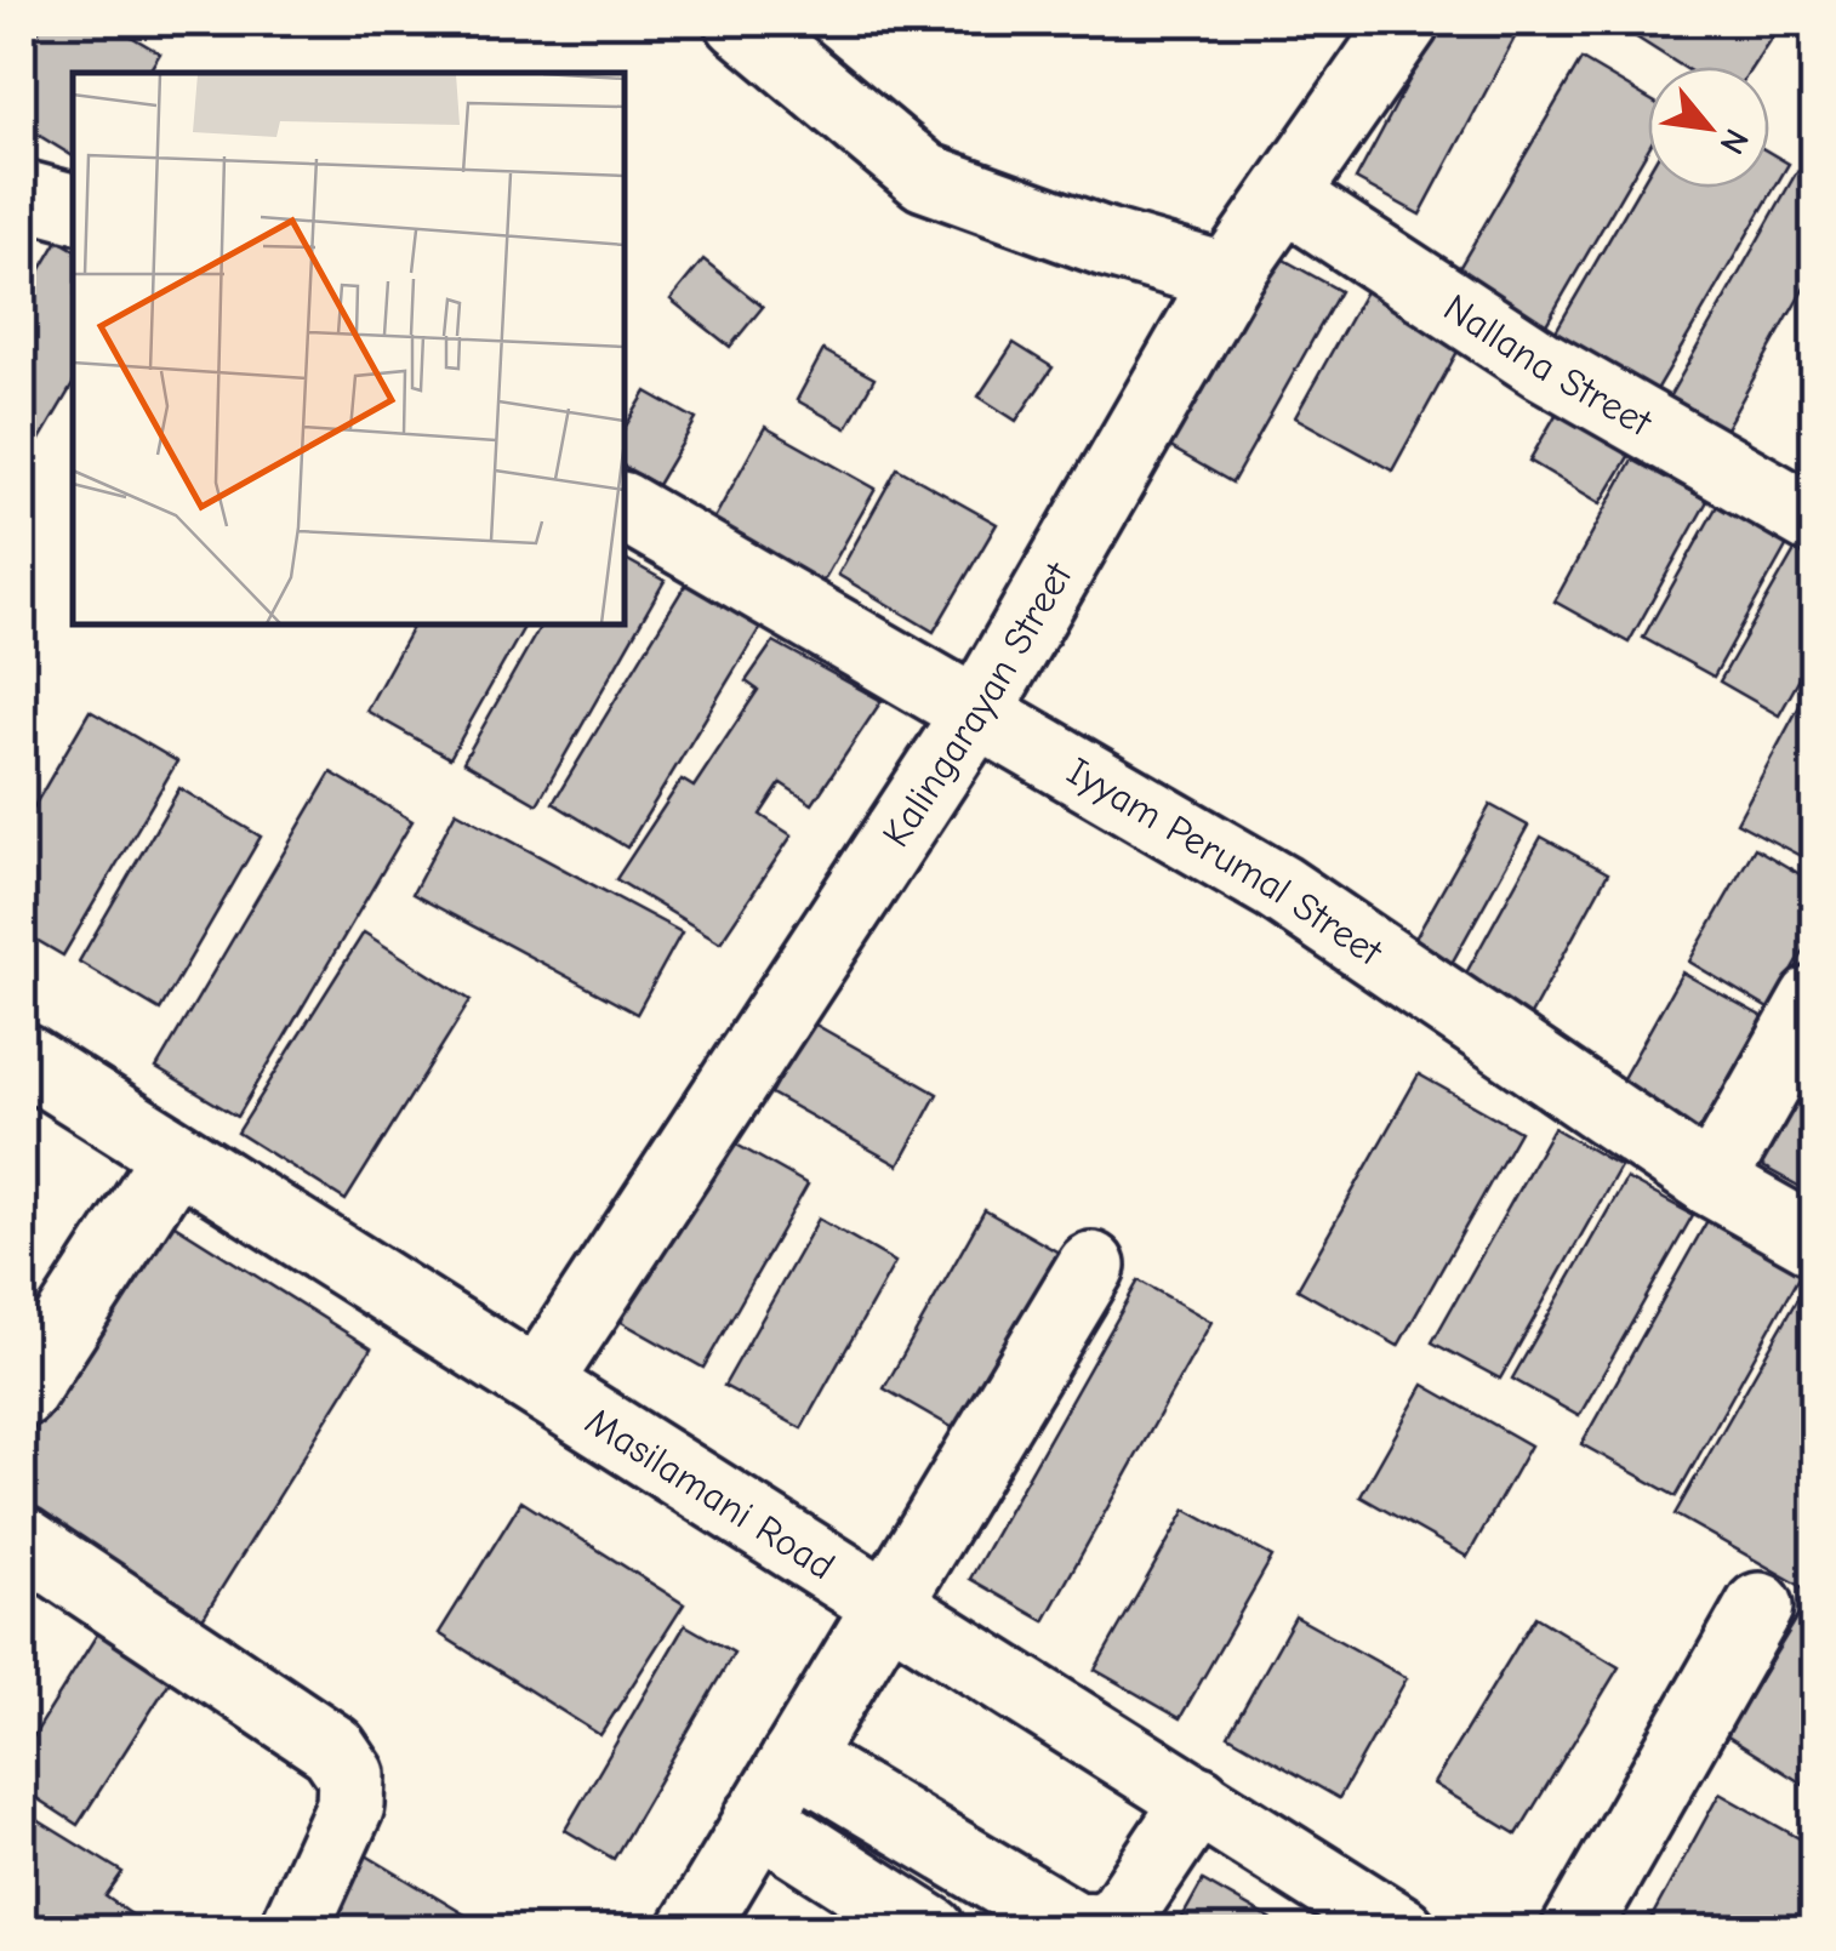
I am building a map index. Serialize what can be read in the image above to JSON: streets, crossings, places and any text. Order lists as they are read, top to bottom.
{
  "streets": {
    "street": [
      "Nallana Street",
      "Kalingarayan Street",
      "Iyyam Perumal Street",
      "Masilamani Road"
    ]
  },
  "crossings": [
    ["Nallana Street", "Kalingarayan Street"],
    ["Kalingarayan Street", "Iyyam Perumal Street"],
    ["Kalingarayan Street", "Masilamani Road"]
  ],
  "north": "bottom right"
}
